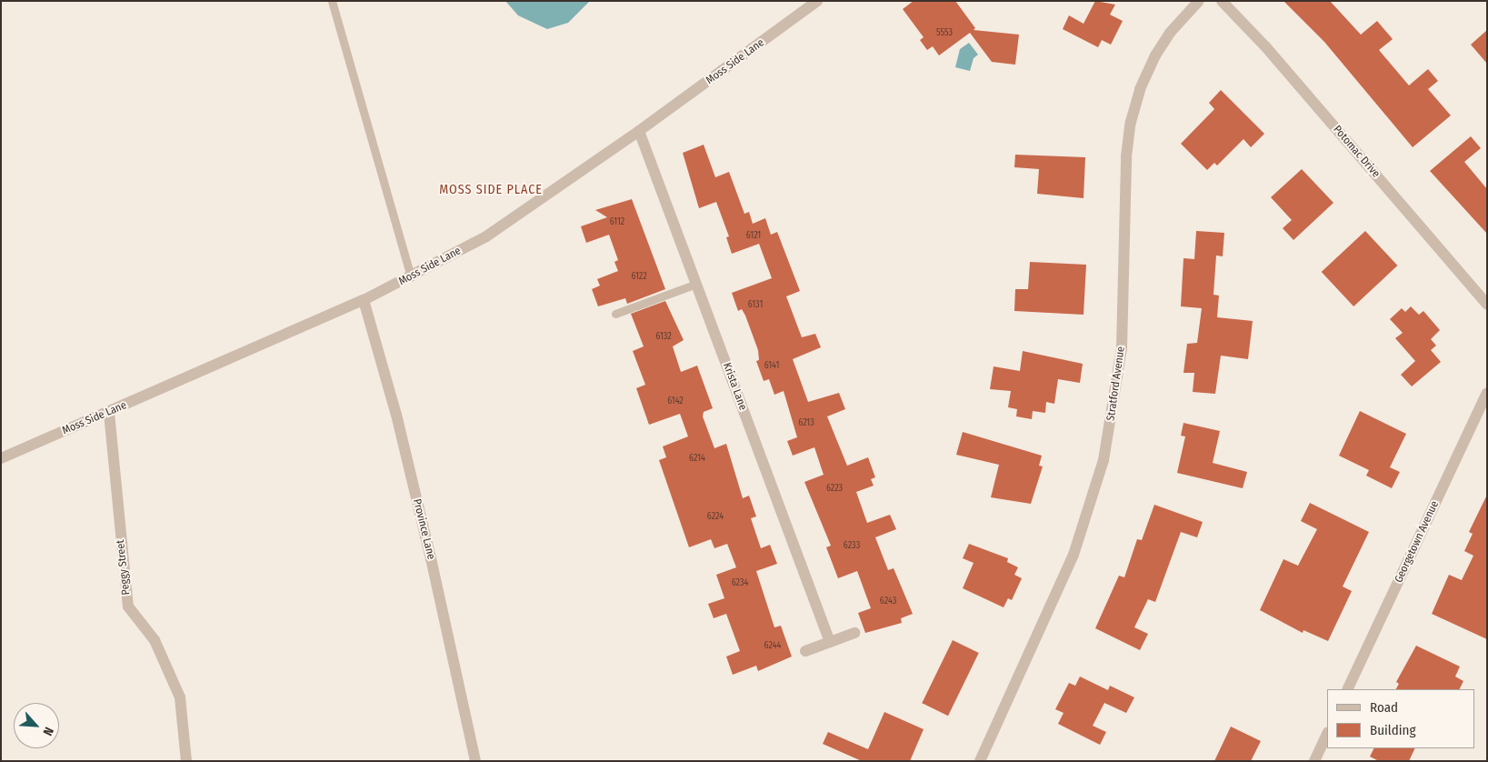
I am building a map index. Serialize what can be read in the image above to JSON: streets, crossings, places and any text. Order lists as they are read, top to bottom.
{
  "streets": {
    "street": [
      "Moss Side Lane",
      "Potomac Drive",
      "Stratford Avenue",
      "Krista Lane",
      "Province Lane",
      "Georgetown Avenue",
      "Peggy Street"
    ]
  },
  "crossings": [
    ["Moss Side Lane", "Krista Lane"],
    ["Moss Side Lane", "Province Lane"],
    ["Moss Side Lane", "Peggy Street"]
  ],
  "districts": ["MOSS SIDE PLACE"],
  "house_numbers": [
    "5553",
    "6112",
    "6121",
    "6122",
    "6131",
    "6132",
    "6141",
    "6142",
    "6213",
    "6214",
    "6223",
    "6224",
    "6233",
    "6234",
    "6243",
    "6244"
  ],
  "legend": ["Road", "Building"],
  "north": "bottom right"
}
